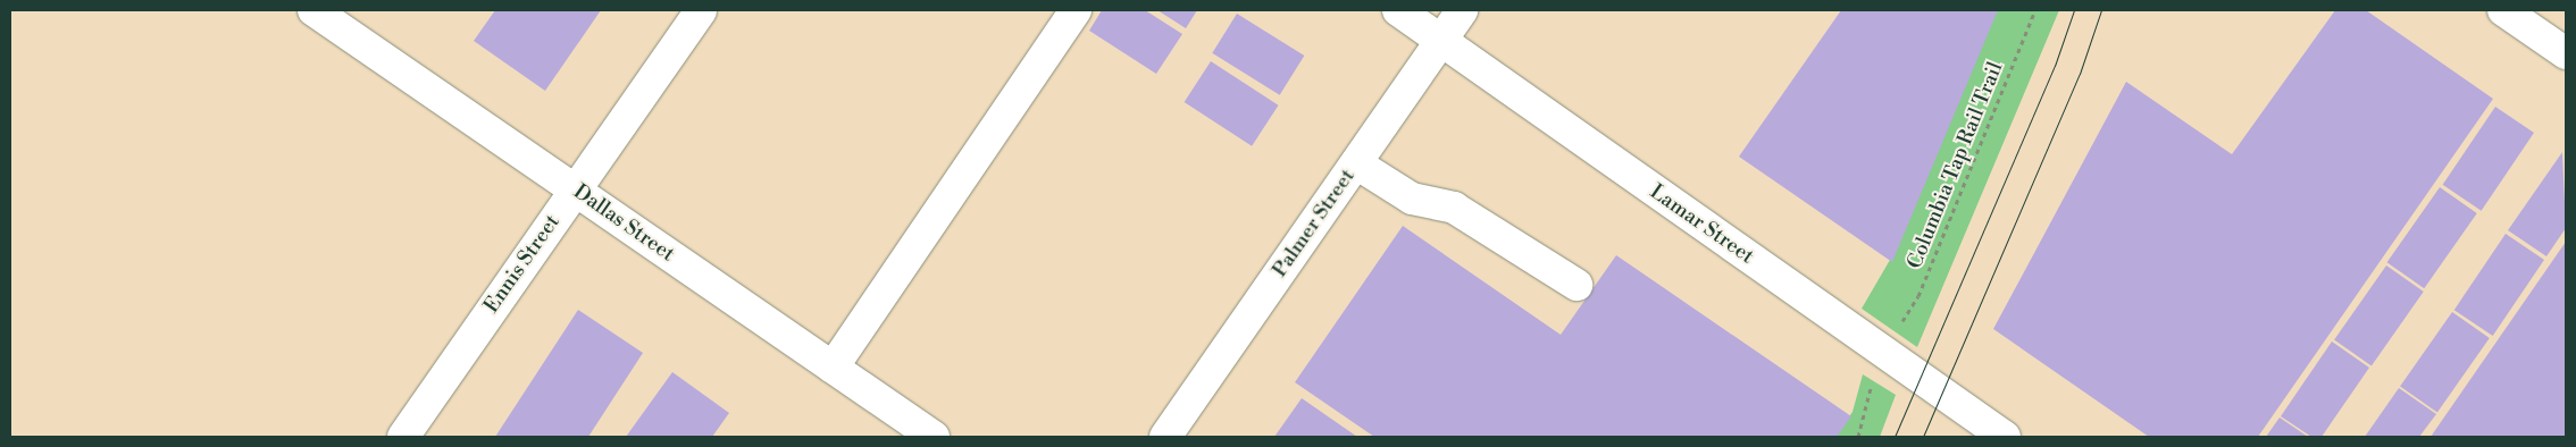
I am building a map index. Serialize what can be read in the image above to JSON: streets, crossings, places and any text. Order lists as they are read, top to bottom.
{
  "streets": {
    "street": [
      "Dallas Street",
      "Palmer Street",
      "Lamar Street",
      "Ennis Street"
    ],
    "path": ["Columbia Tap Rail Trail"]
  },
  "crossings": [
    ["Dallas Street", "Ennis Street"],
    ["Palmer Street", "Lamar Street"]
  ]
}
